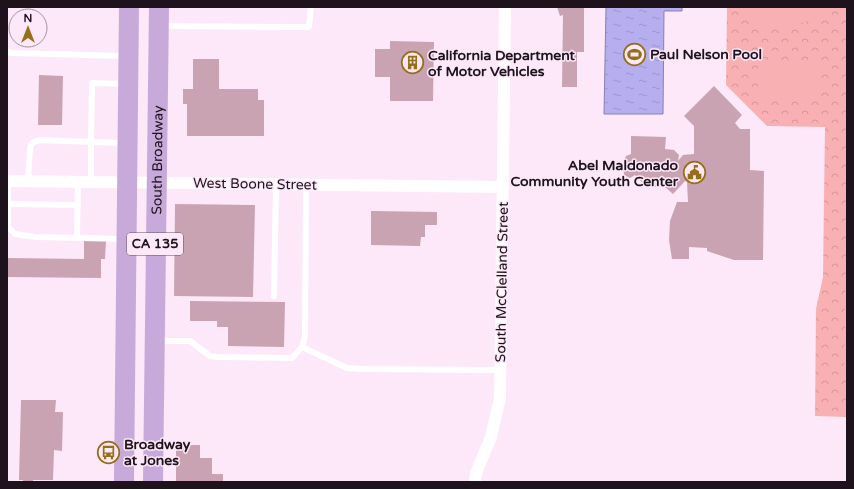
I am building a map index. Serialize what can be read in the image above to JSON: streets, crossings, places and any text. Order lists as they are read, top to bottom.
{
  "streets": {
    "main road": ["South Broadway", "CA 135"],
    "street": ["West Boone Street", "South McClelland Street"]
  },
  "crossings": [
    ["South Broadway", "West Boone Street"],
    ["West Boone Street", "South McClelland Street"]
  ],
  "places": {
    "sports": ["Paul Nelson Pool"],
    "building": ["California Department of Motor Vehicles"],
    "public building": ["Abel Maldonado Community Youth Center"],
    "bus stop": ["Broadway at Jones"]
  },
  "north": "top"
}
